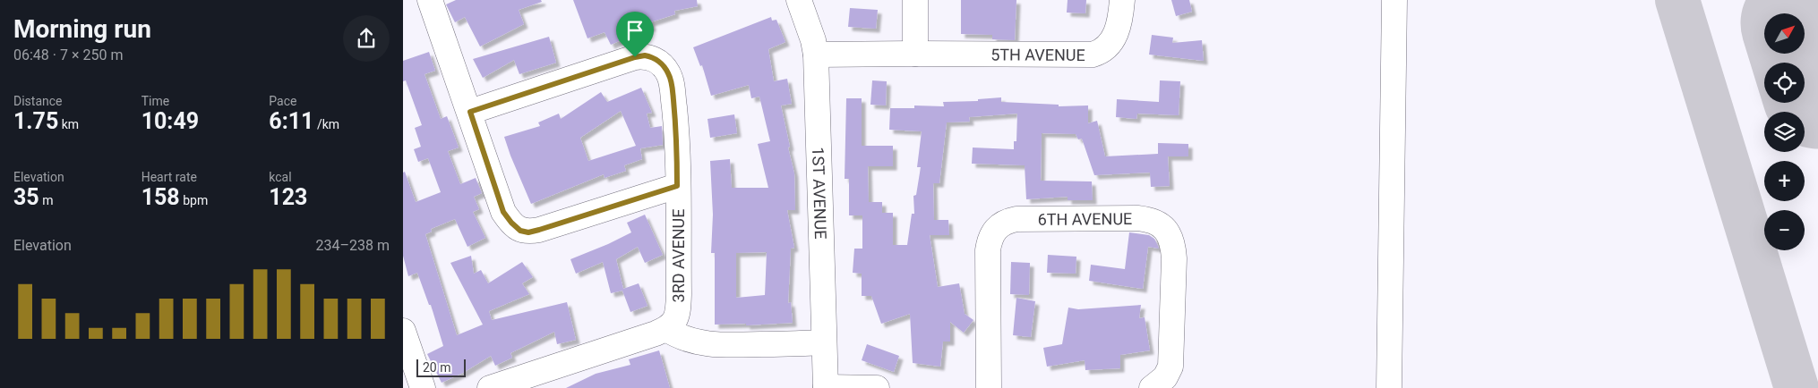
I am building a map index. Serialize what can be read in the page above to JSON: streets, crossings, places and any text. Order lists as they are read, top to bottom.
{
  "streets": {
    "main road": [
      "5TH AVENUE",
      "1ST AVENUE",
      "6TH AVENUE",
      "3RD AVENUE"
    ]
  },
  "crossings": [
    ["5TH AVENUE", "1ST AVENUE"]
  ],
  "scale_bar": "20 m",
  "north": "top right",
  "page": {
    "heading": ["Morning run", "06:48 · 7 × 250 m"],
    "map_buttons": ["+", "−"],
    "stats": [
      ["Distance", "1.75 km"],
      ["Time", "10:49"],
      ["Pace", "6:11 /km"],
      ["Elevation", "35 m"],
      ["Heart rate", "158 bpm"],
      ["kcal", "123"]
    ],
    "chart": ["Elevation", "234–238 m"],
    "scale": "20 m"
  }
}
